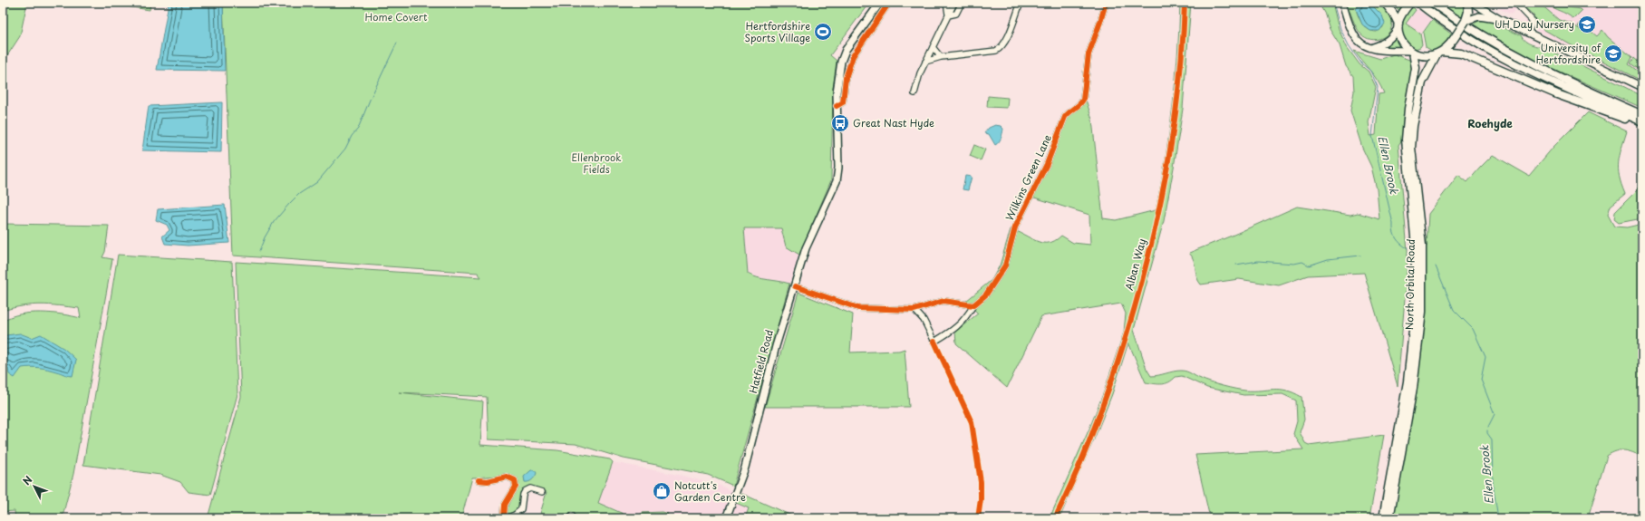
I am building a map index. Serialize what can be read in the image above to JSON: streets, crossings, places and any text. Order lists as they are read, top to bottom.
{
  "streets": {
    "highway": ["North Orbital Road"],
    "main road": ["Hatfield Road"],
    "street": ["Wilkins Green Lane"],
    "cycle path": ["Alban Way"]
  },
  "districts": ["Roehyde"],
  "water": ["Ellen Brook"],
  "parks": ["Home Covert", "Ellenbrook Fields"],
  "places": {
    "school or university": ["UH Day Nursery", "University of Hertfordshire"],
    "sports": ["Hertfordshire Sports Village"],
    "bus stop": ["Great Nast Hyde"],
    "shop": ["Notcutt's Garden Centre"]
  },
  "north": "top left"
}
